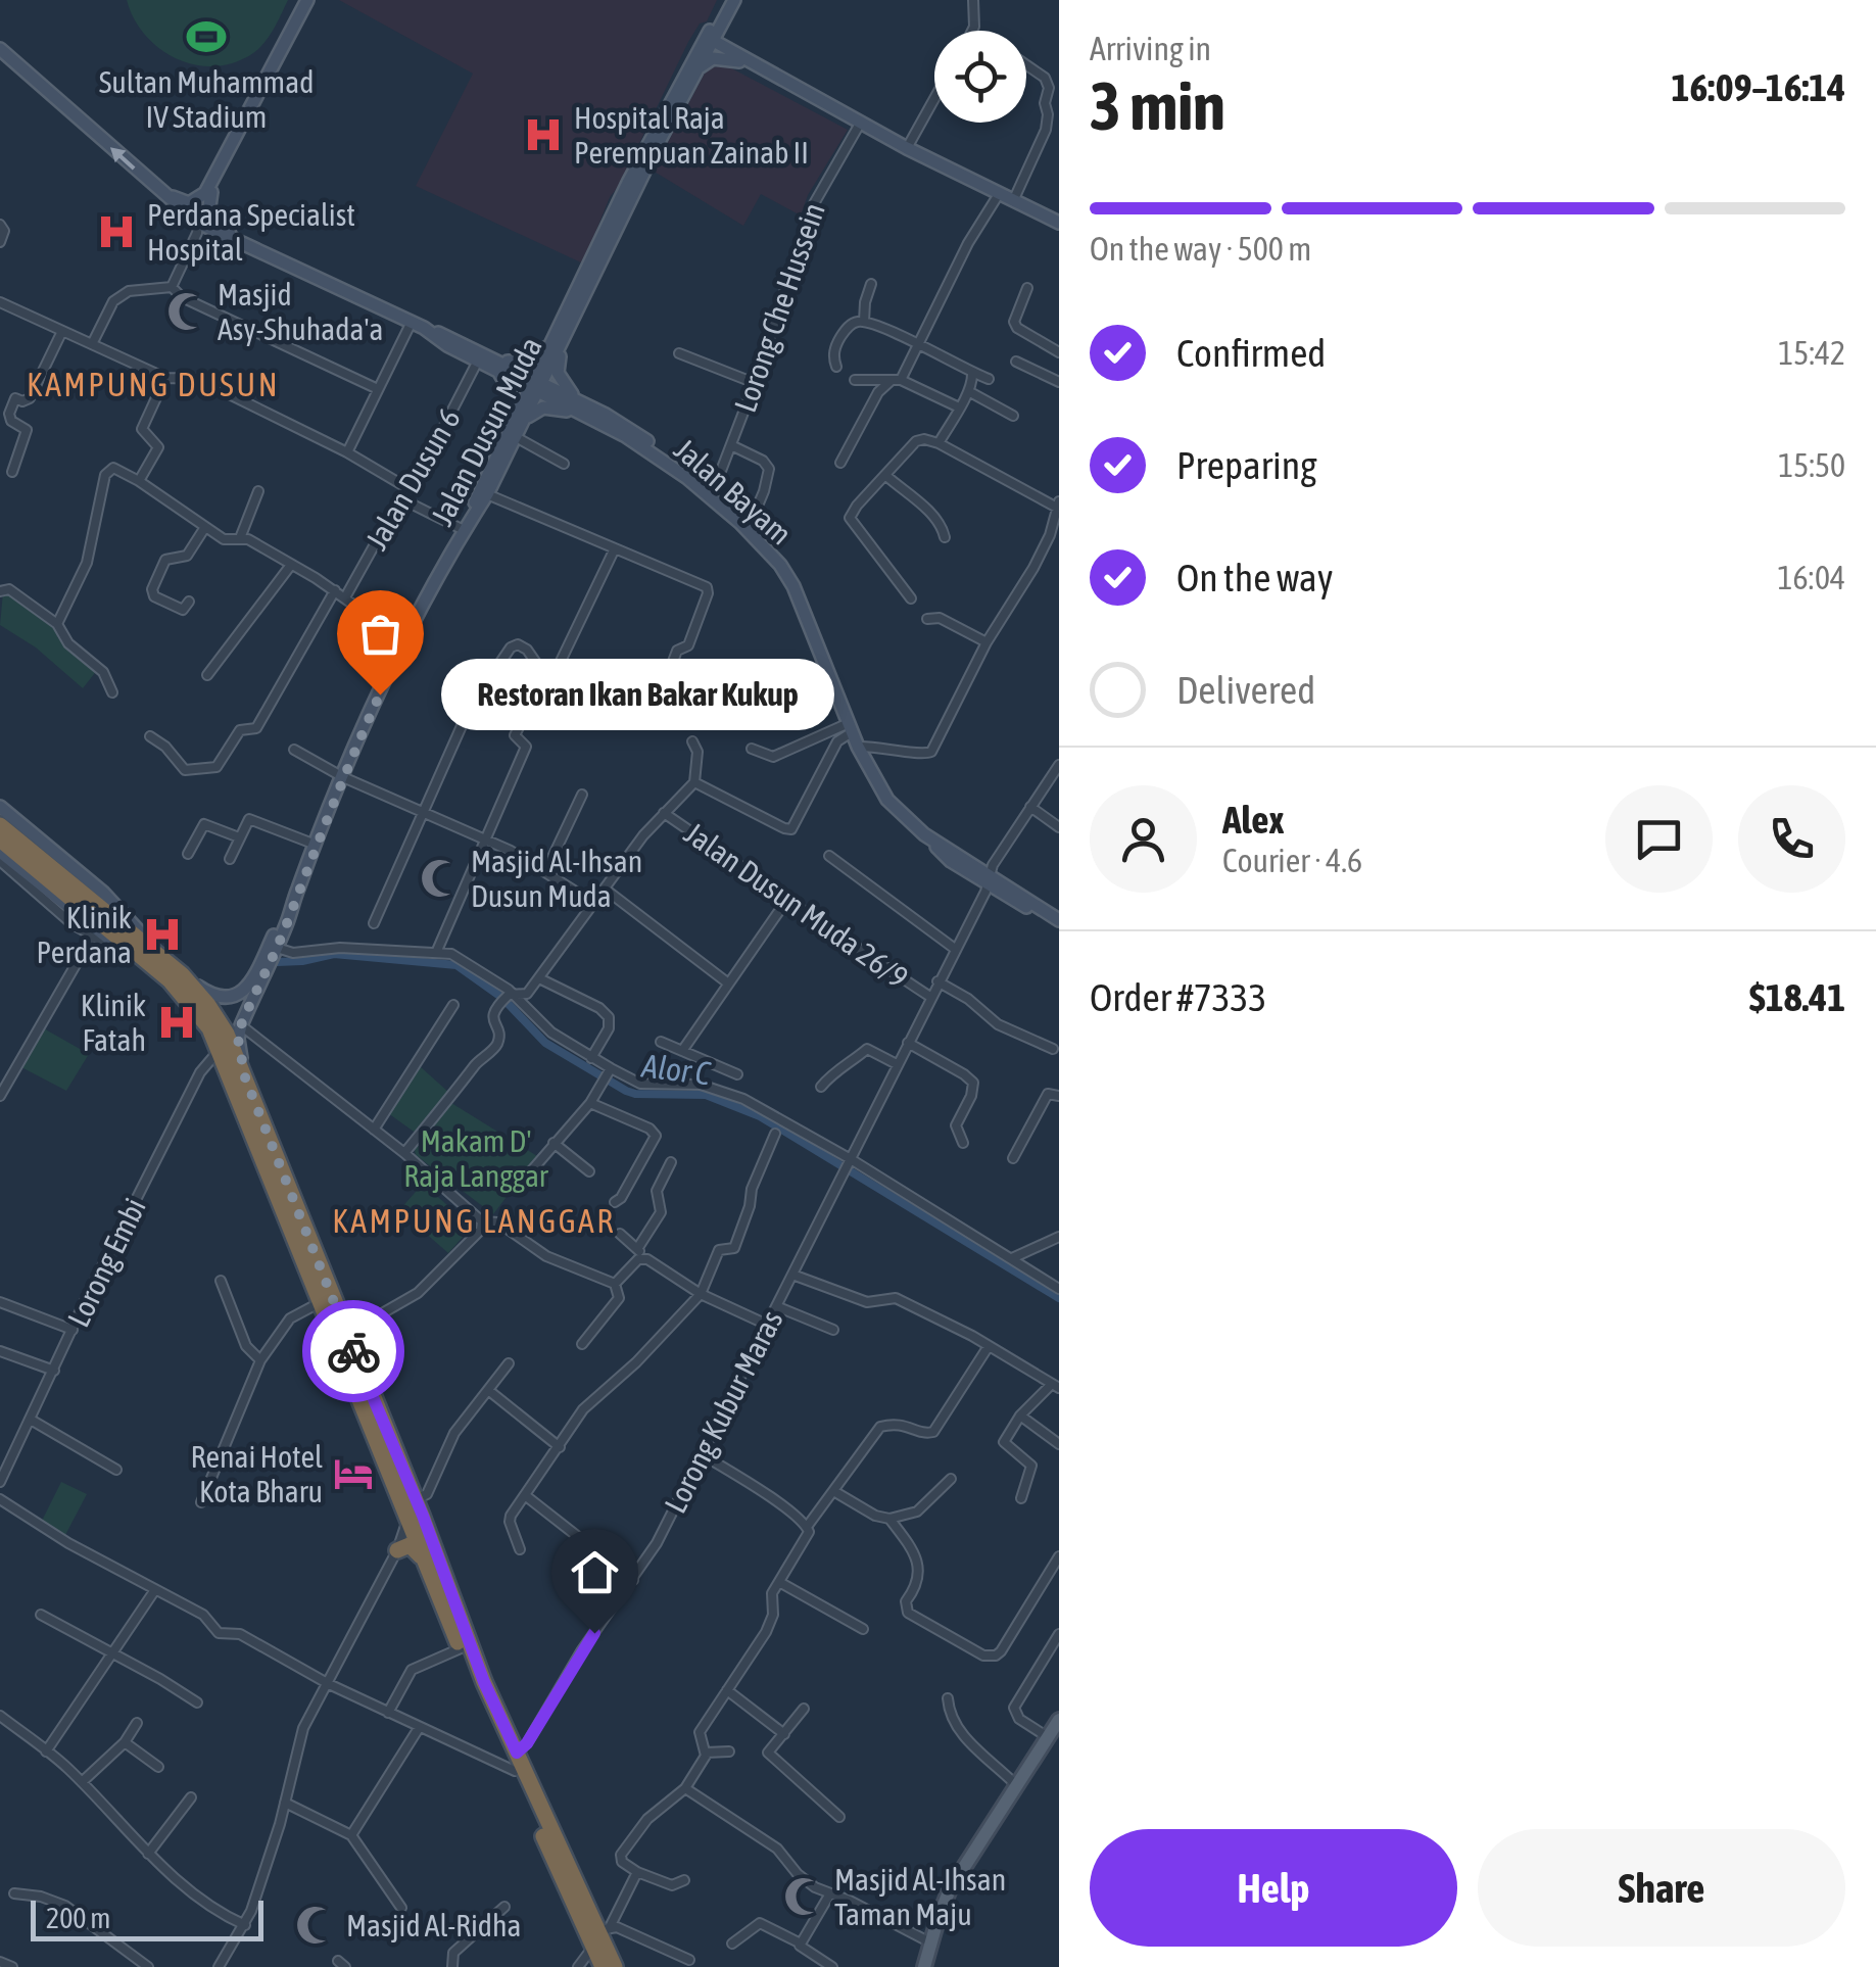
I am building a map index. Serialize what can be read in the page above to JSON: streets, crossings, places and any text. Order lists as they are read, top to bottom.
{
  "streets": {
    "main road": ["Jalan Dusun Muda", "Jalan Bayam"],
    "street": [
      "Lorong Che Hussein",
      "Jalan Dusun 6",
      "Jalan Dusun Muda 26/9",
      "Lorong Embi",
      "Lorong Kubur Maras"
    ]
  },
  "crossings": [
    ["Lorong Che Hussein", "Jalan Bayam"],
    ["Jalan Dusun 6", "Jalan Bayam"],
    ["Jalan Bayam", "Lorong Kubur Maras"],
    ["Jalan Dusun Muda 26/9", "Lorong Kubur Maras"]
  ],
  "districts": ["KAMPUNG DUSUN", "KAMPUNG LANGGAR"],
  "water": ["Alor C"],
  "parks": ["Makam D' Raja Langgar"],
  "places": {
    "sports": ["Sultan Muhammad IV Stadium"],
    "hospital": [
      "Hospital Raja Perempuan Zainab II",
      "Perdana Specialist Hospital",
      "Klinik Perdana",
      "Klinik Fatah"
    ],
    "mosque": [
      "Masjid Asy-Shuhada'a",
      "Masjid Al-Ihsan Dusun Muda",
      "Masjid Al-Ihsan Taman Maju",
      "Masjid Al-Ridha"
    ],
    "other": ["Restoran Ikan Bakar Kukup"],
    "hotel": ["Renai Hotel Kota Bharu"]
  },
  "scale_bar": "200 m",
  "page": {
    "heading": ["3 min", "Arriving in", "16:09–16:14"],
    "panel": [
      "Alex",
      "Courier · 4.6",
      "Order #7333",
      "$18.41"
    ],
    "bar": "On the way · 500 m",
    "list": [
      ["Confirmed", "15:42"],
      ["Preparing", "15:50"],
      ["On the way", "16:04"],
      "Delivered"
    ],
    "bubble": "Restoran Ikan Bakar Kukup",
    "buttons": ["Help", "Share"],
    "scale": "200 m"
  }
}
